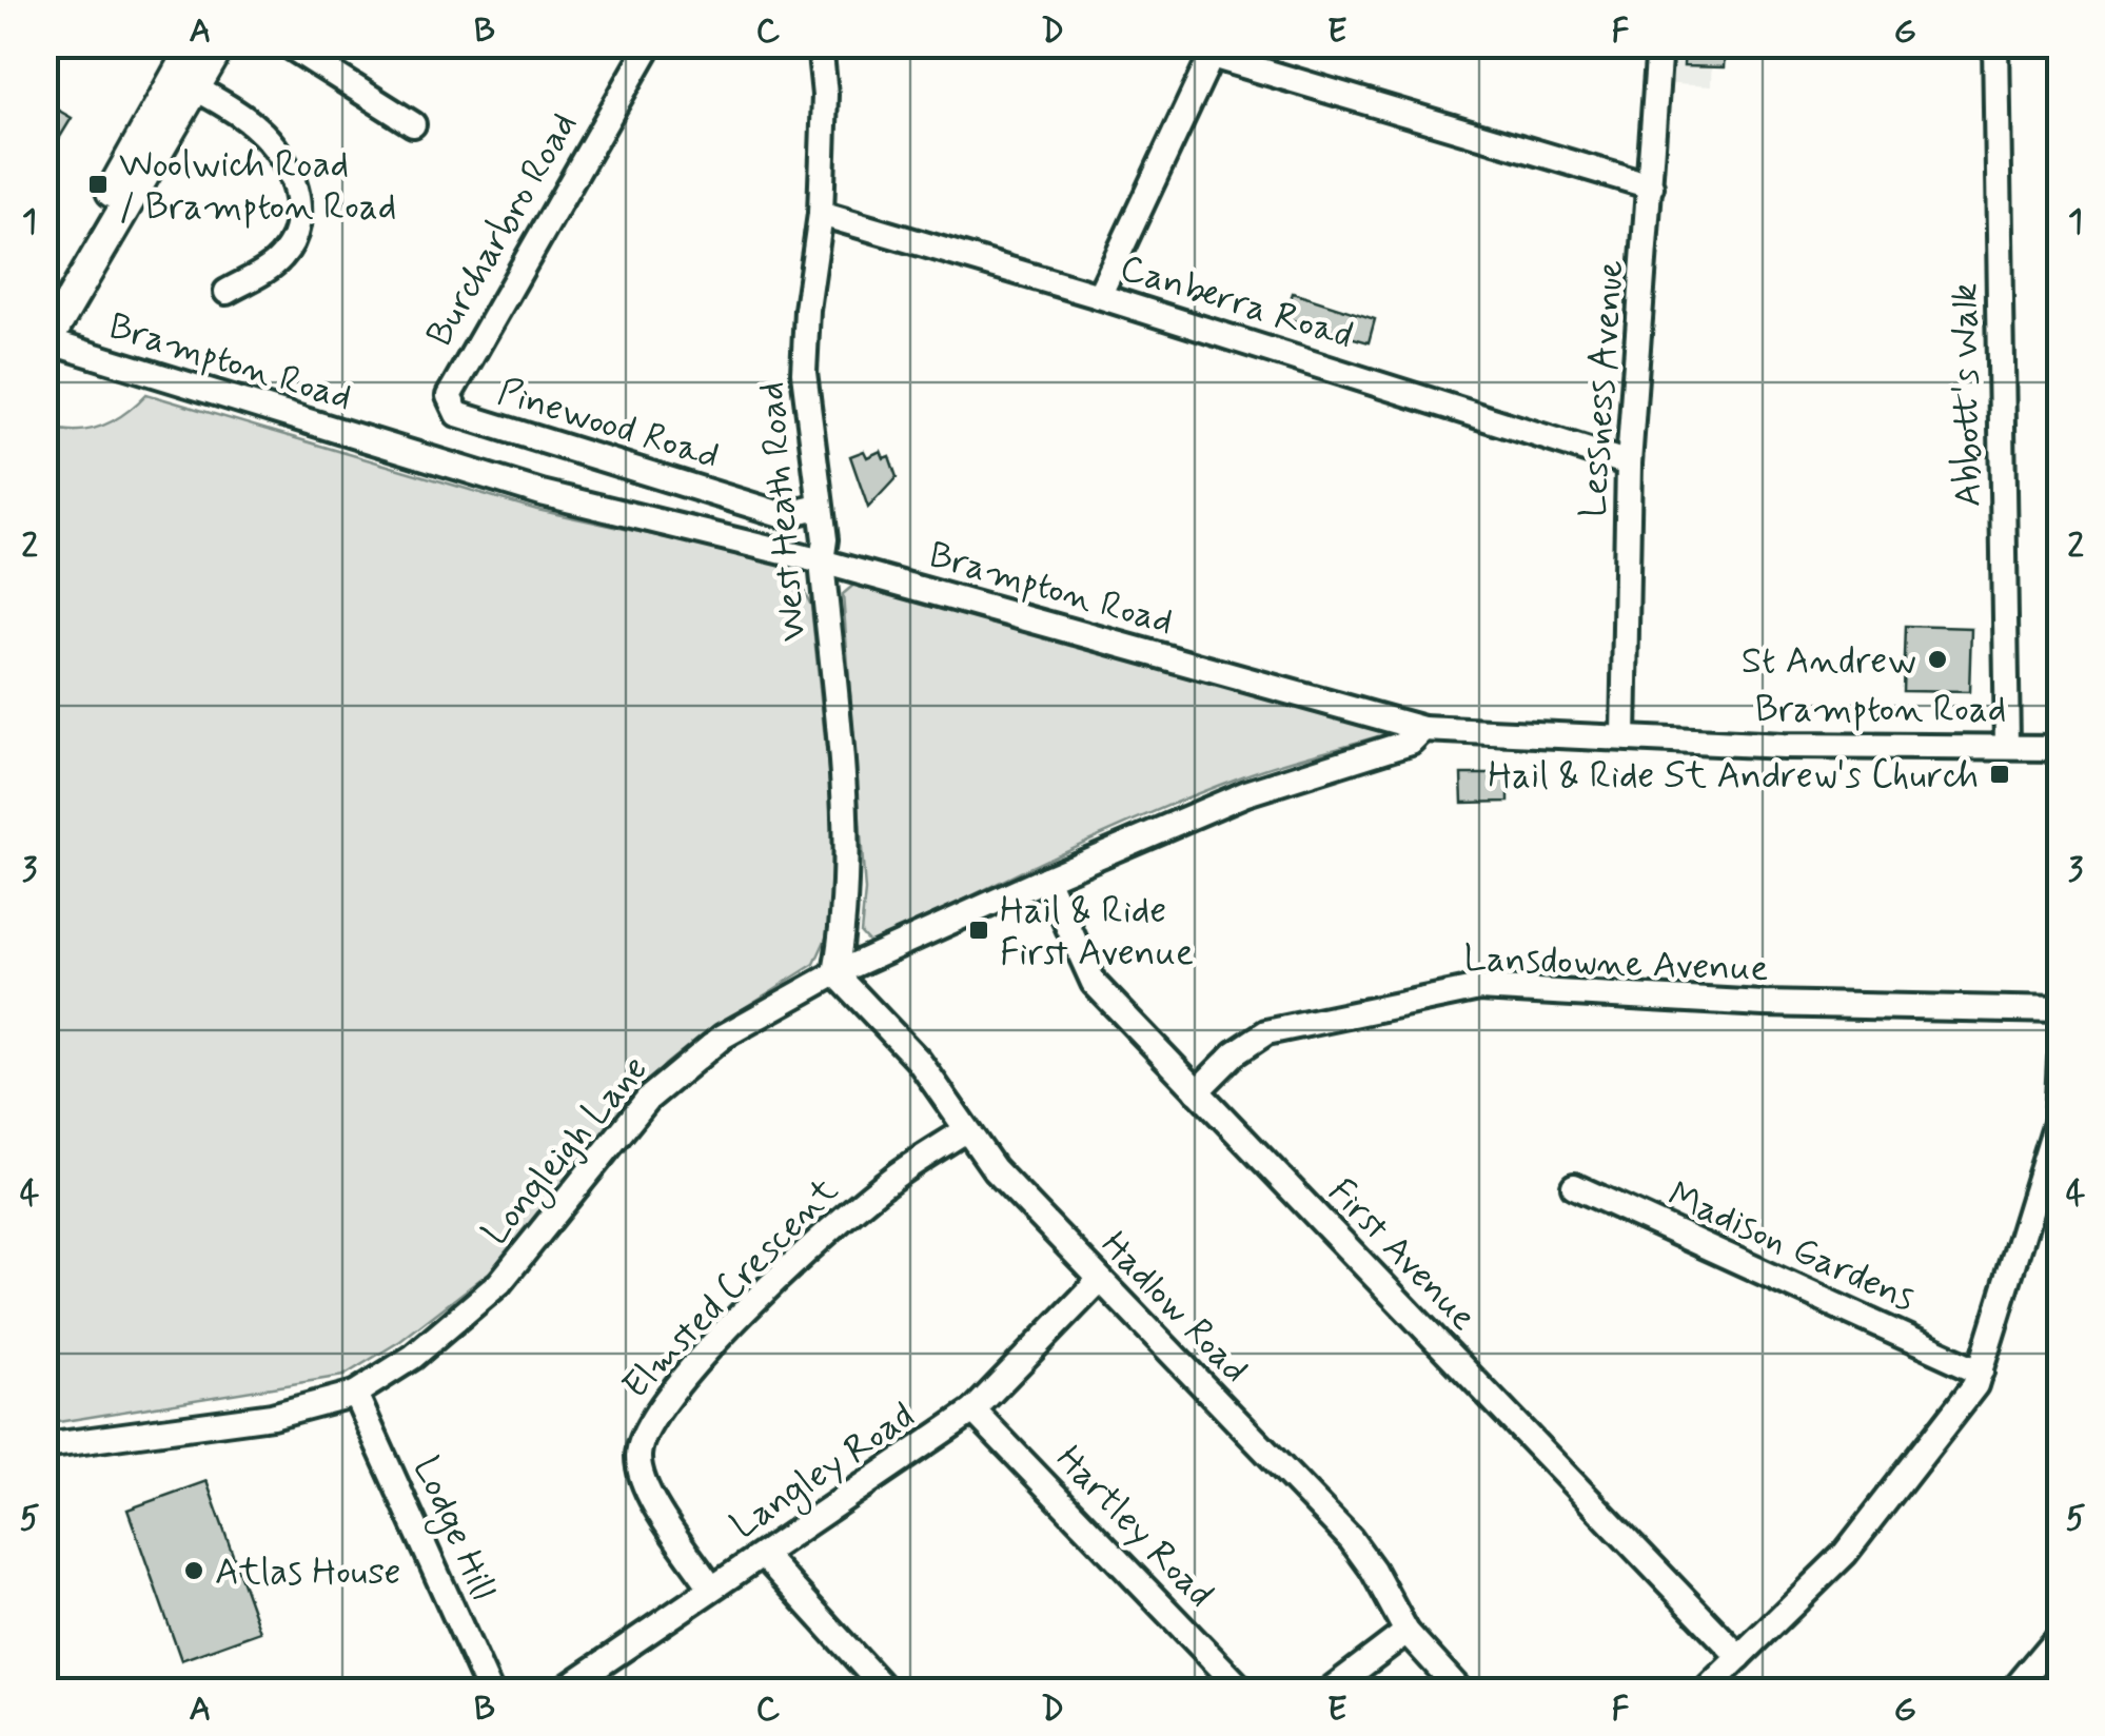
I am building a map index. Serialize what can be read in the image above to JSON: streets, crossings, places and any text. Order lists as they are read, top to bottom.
{
  "streets": {
    "street": [
      "Burcharbro Road",
      "Canberra Road",
      "Brampton Road",
      "Lessness Avenue",
      "Abbott's Walk",
      "Pinewood Road",
      "West Heath Road",
      "Lansdowne Avenue",
      "Longleigh Lane",
      "Madison Gardens",
      "First Avenue",
      "Elmsted Crescent",
      "Hadlow Road",
      "Langley Road",
      "Hartley Road",
      "Lodge Hill"
    ]
  },
  "crossings": [
    ["Burcharbro Road", "Pinewood Road"],
    ["Canberra Road", "Lessness Avenue"],
    ["Canberra Road", "West Heath Road"],
    ["Brampton Road", "Lessness Avenue"],
    ["Brampton Road", "Abbott's Walk"],
    ["Brampton Road", "West Heath Road"],
    ["Brampton Road", "Longleigh Lane"],
    ["Pinewood Road", "West Heath Road"],
    ["West Heath Road", "Longleigh Lane"],
    ["West Heath Road", "Hadlow Road"],
    ["Lansdowne Avenue", "First Avenue"],
    ["Longleigh Lane", "First Avenue"],
    ["Longleigh Lane", "Hadlow Road"],
    ["Longleigh Lane", "Lodge Hill"],
    ["Elmsted Crescent", "Hadlow Road"],
    ["Elmsted Crescent", "Langley Road"],
    ["Hadlow Road", "Langley Road"],
    ["Langley Road", "Hartley Road"]
  ],
  "places": {
    "transit": ["Woolwich Road / Brampton Road", "Hail & Ride St Andrew's Church", "Hail & Ride First Avenue"],
    "other": ["St Andrew", "Atlas House"]
  },
  "grid": {
    "columns": [
      "A",
      "B",
      "C",
      "D",
      "E",
      "F",
      "G"
    ],
    "rows": [
      "1",
      "2",
      "3",
      "4",
      "5"
    ]
  }
}
